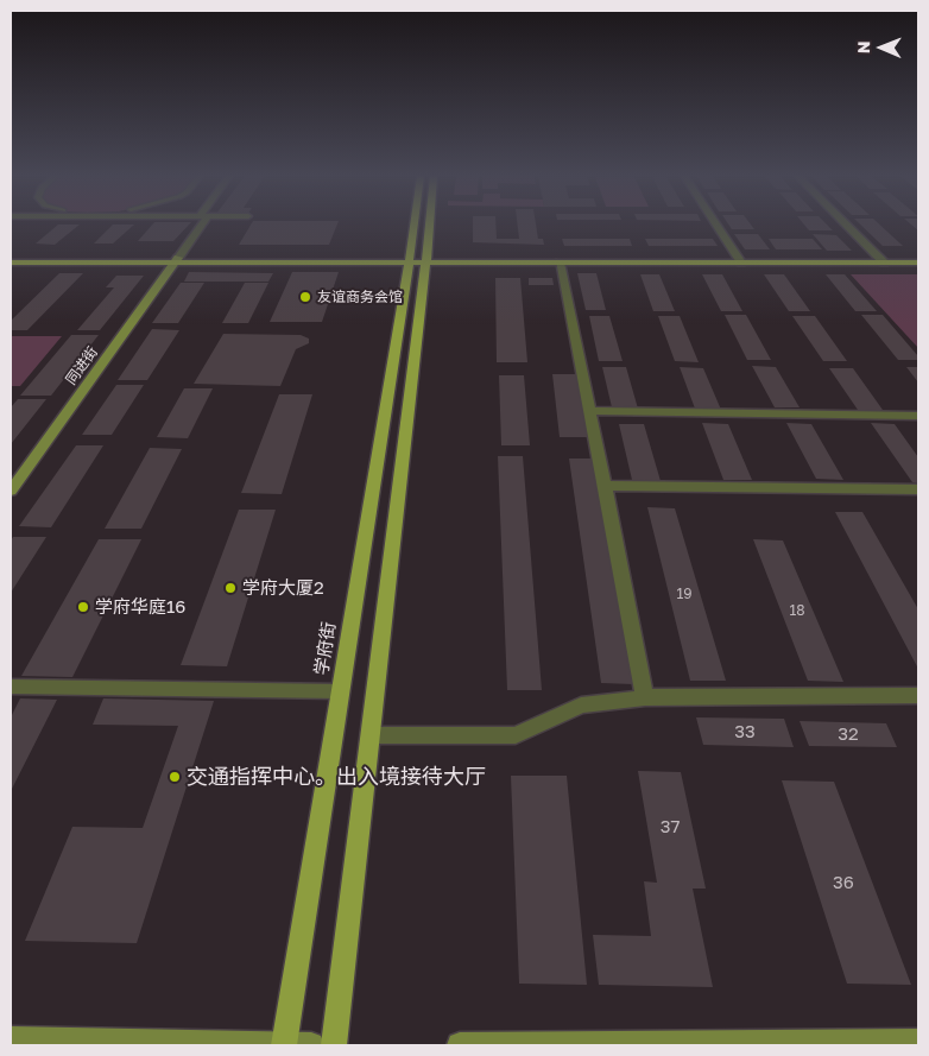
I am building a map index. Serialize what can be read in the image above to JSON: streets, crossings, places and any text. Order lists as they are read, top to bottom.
{
  "streets": {
    "main road": ["学府街"],
    "street": ["同进街"]
  },
  "places": [
    "友谊商务会馆",
    "学府大厦2",
    "学府华庭16",
    "交通指挥中心。出入境接待大厅"
  ],
  "house_numbers": [
    "19",
    "18",
    "33",
    "32",
    "37",
    "36"
  ],
  "north": "left"
}
